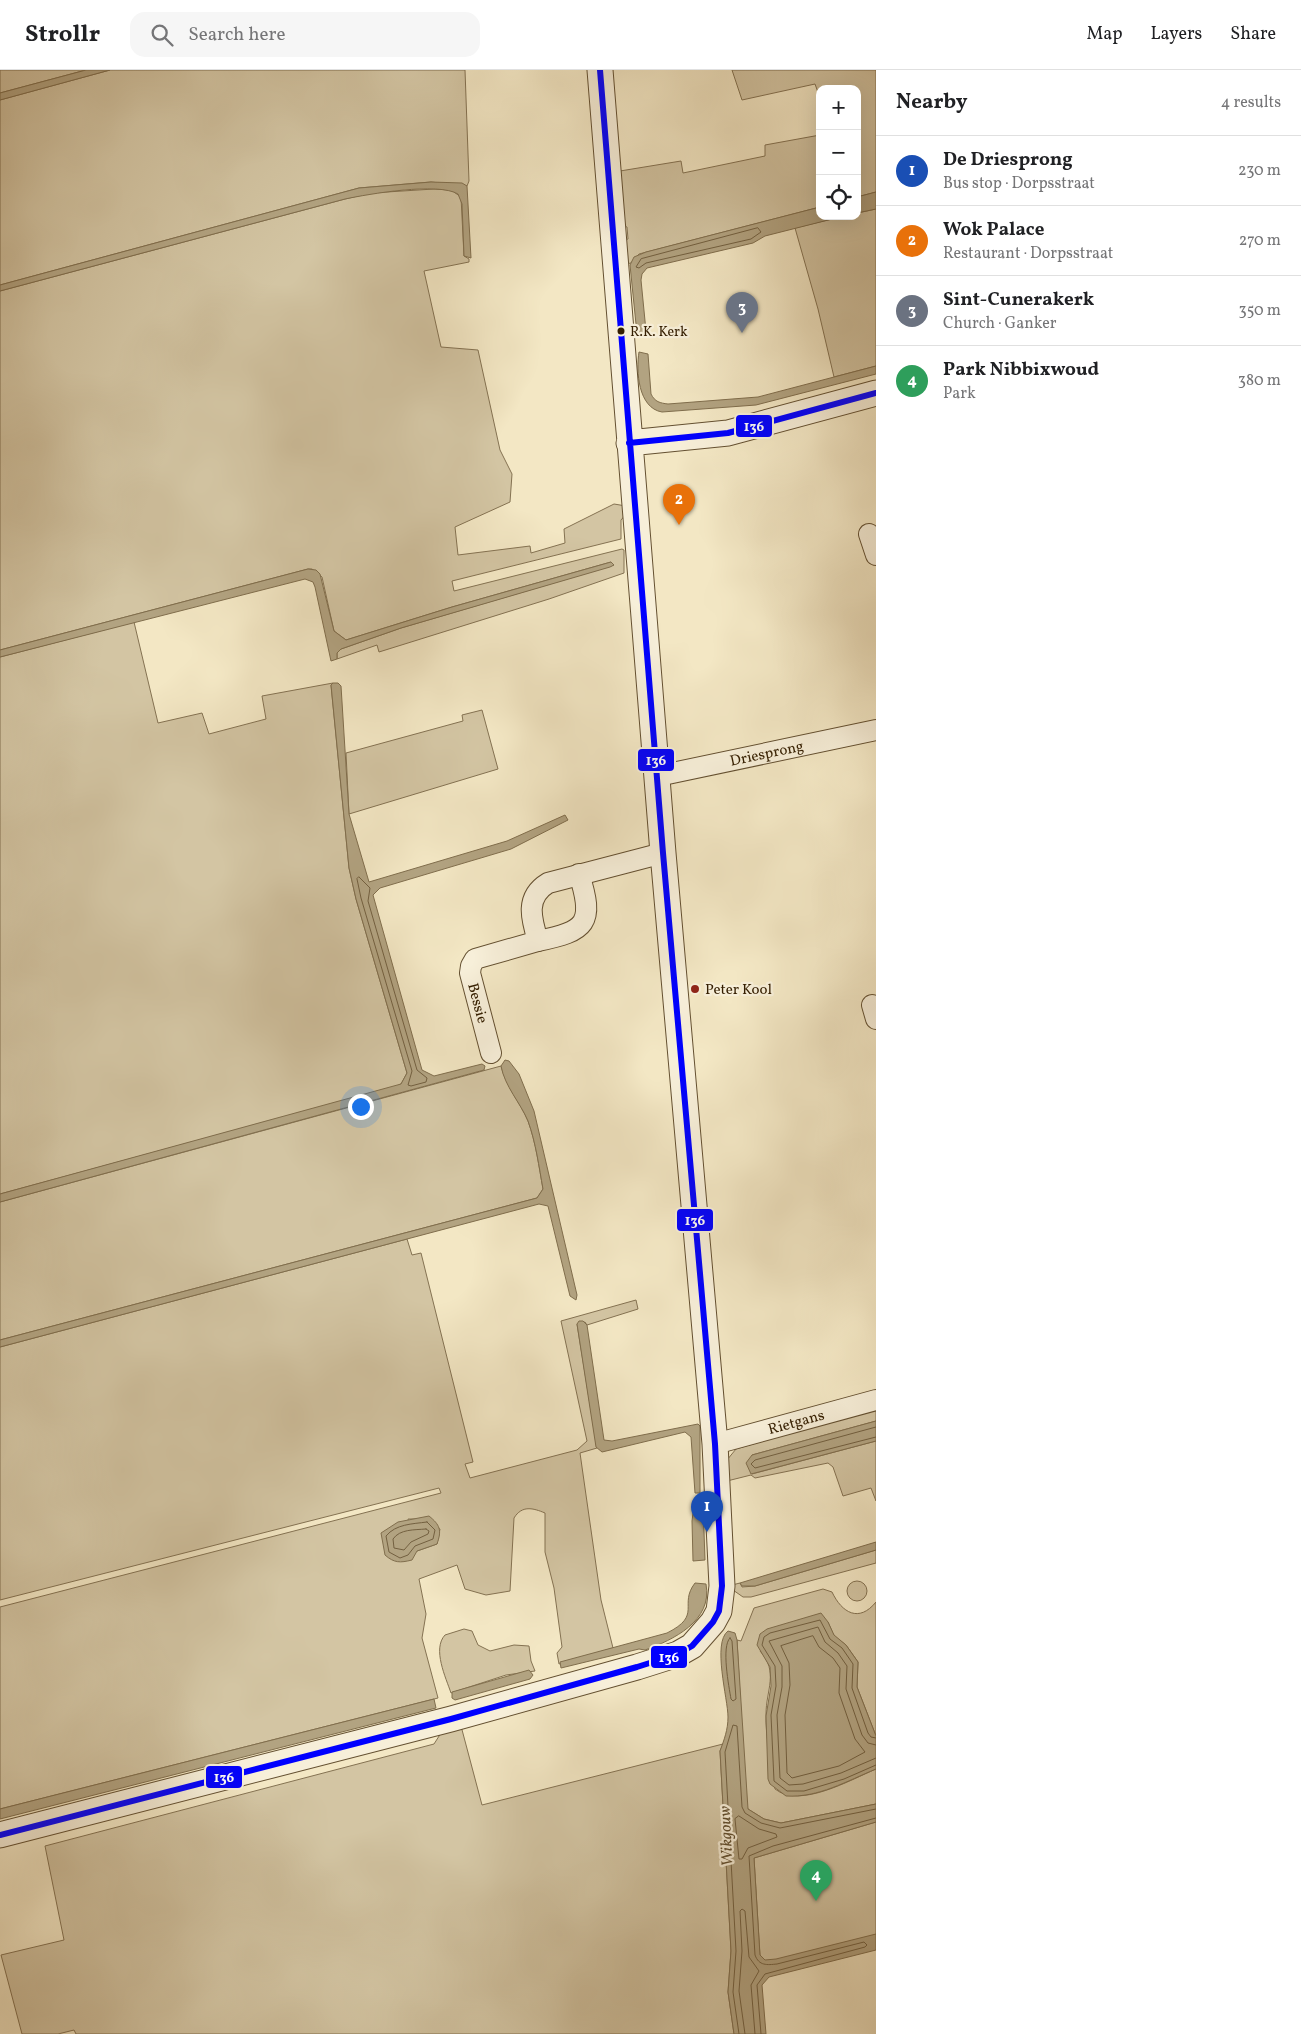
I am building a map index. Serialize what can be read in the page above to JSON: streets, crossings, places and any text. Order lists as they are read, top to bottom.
{
  "streets": {
    "street": ["Driesprong", "Bessie", "Rietgans"]
  },
  "water": ["Wikgouw"],
  "places": ["R.K. Kerk", "Peter Kool"],
  "lines": ["transit line 136"],
  "page": {
    "header": "Strollr",
    "search": "Search here",
    "nav": ["Map", "Layers", "Share"],
    "heading": ["Nearby", "4 results"],
    "map_buttons": ["+", "−"],
    "list": [
      {
        "mark": "1",
        "name": "De Driesprong",
        "note": "Bus stop · Dorpsstraat",
        "value": "230 m"
      },
      {
        "mark": "2",
        "name": "Wok Palace",
        "note": "Restaurant · Dorpsstraat",
        "value": "270 m"
      },
      {
        "mark": "3",
        "name": "Sint-Cunerakerk",
        "note": "Church · Ganker",
        "value": "350 m"
      },
      {
        "mark": "4",
        "name": "Park Nibbixwoud",
        "note": "Park",
        "value": "380 m"
      }
    ],
    "pins": [
      "3",
      "2",
      "1",
      "4"
    ]
  }
}
